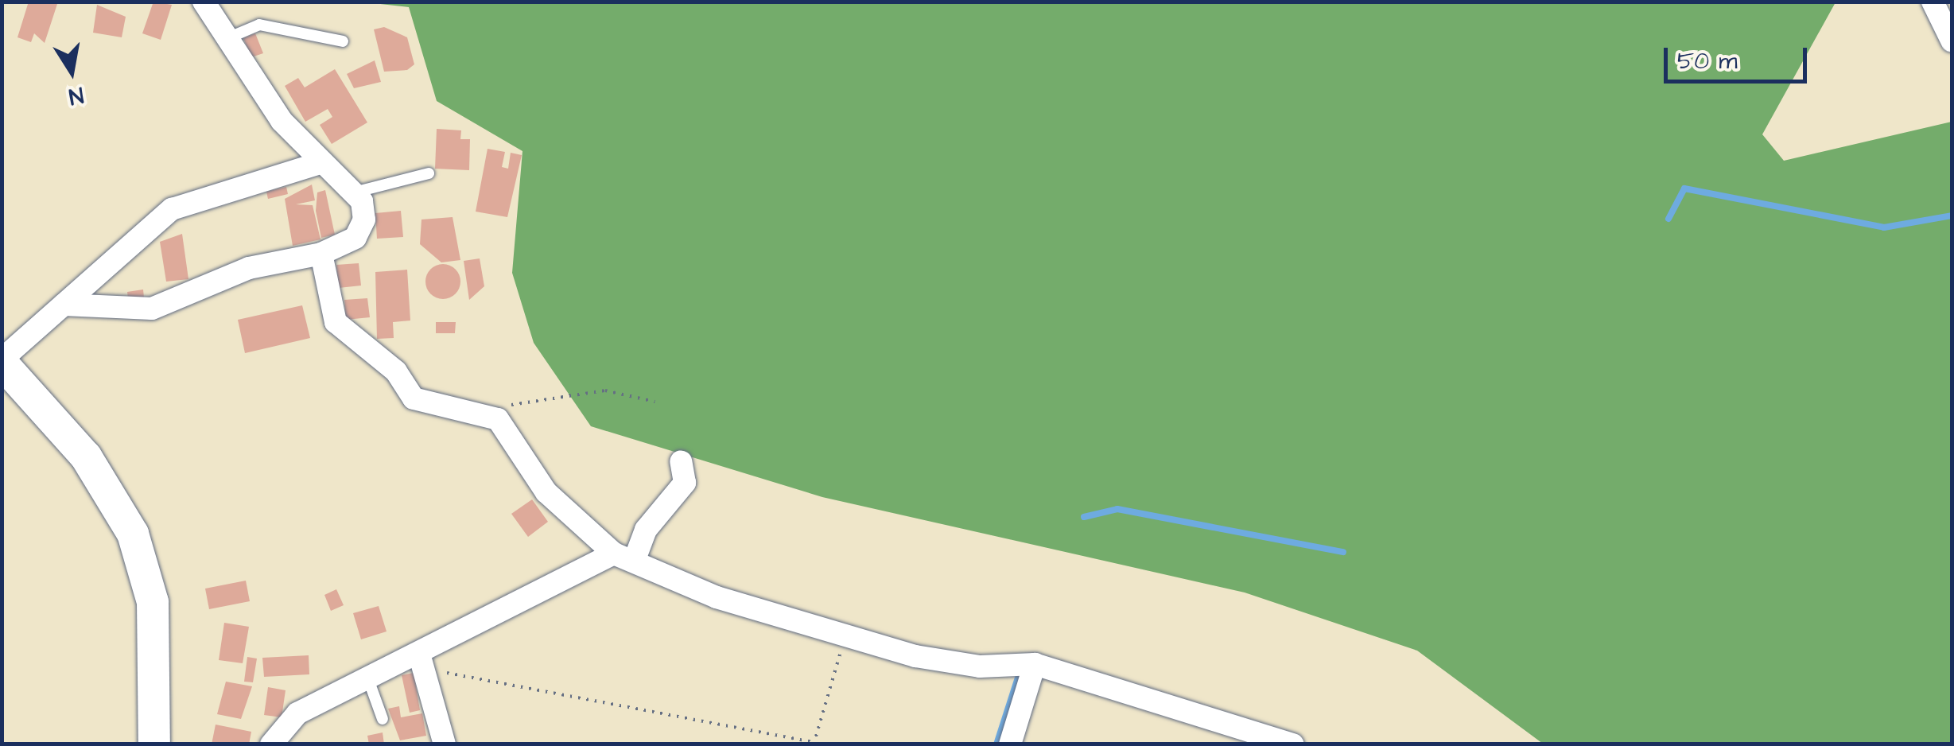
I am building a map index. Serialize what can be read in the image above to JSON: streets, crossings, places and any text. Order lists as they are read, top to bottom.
{
  "scale_bar": "50 m",
  "north": "bottom"
}
